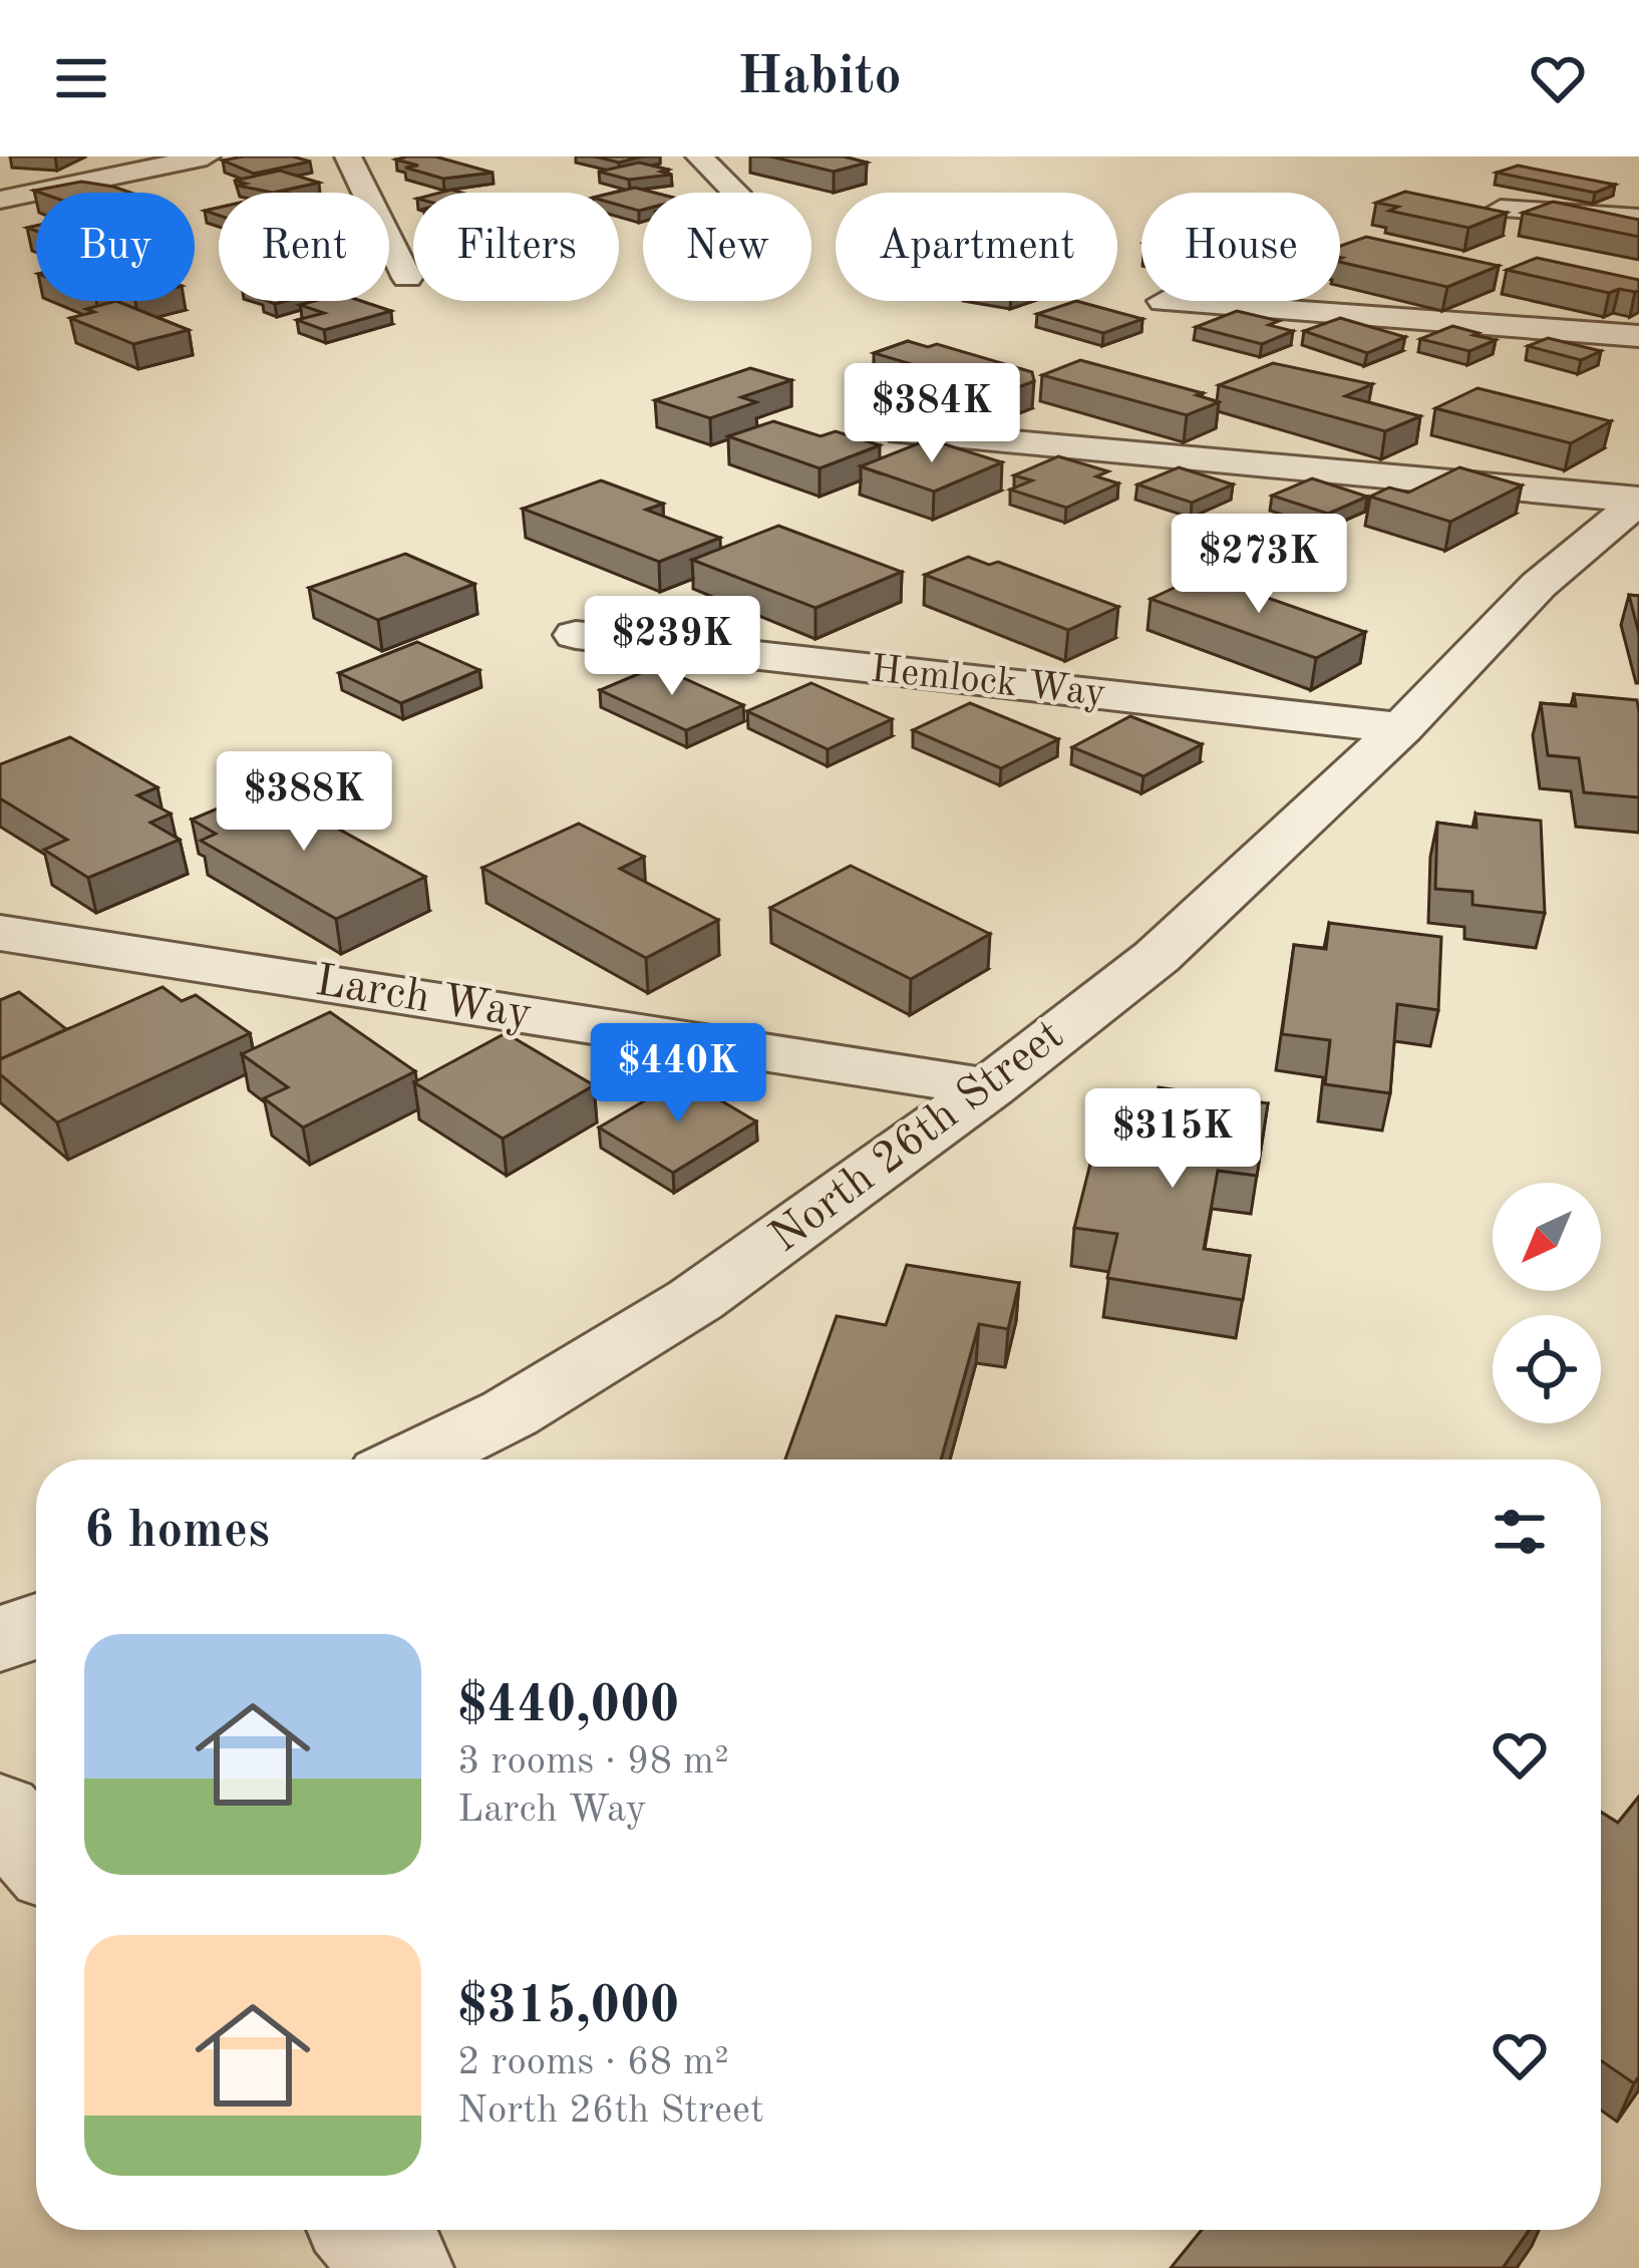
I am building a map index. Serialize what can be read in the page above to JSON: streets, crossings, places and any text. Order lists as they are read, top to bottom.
{
  "streets": {
    "street": ["Hemlock Way", "Larch Way", "North 26th Street"]
  },
  "crossings": [
    ["Hemlock Way", "North 26th Street"],
    ["Larch Way", "North 26th Street"]
  ],
  "north": "bottom left",
  "page": {
    "header": "Habito",
    "chip": [
      "Buy",
      "Rent",
      "Filters",
      "New",
      "Apartment",
      "House"
    ],
    "price": [
      "$384K",
      "$273K",
      "$239K",
      "$388K",
      "$440K",
      "$315K"
    ],
    "heading": "6 homes",
    "list": [
      {
        "name": "$440,000",
        "note": "3 rooms · 98 m² · Larch Way"
      },
      {
        "name": "$315,000",
        "note": "2 rooms · 68 m² · North 26th Street"
      }
    ]
  }
}
